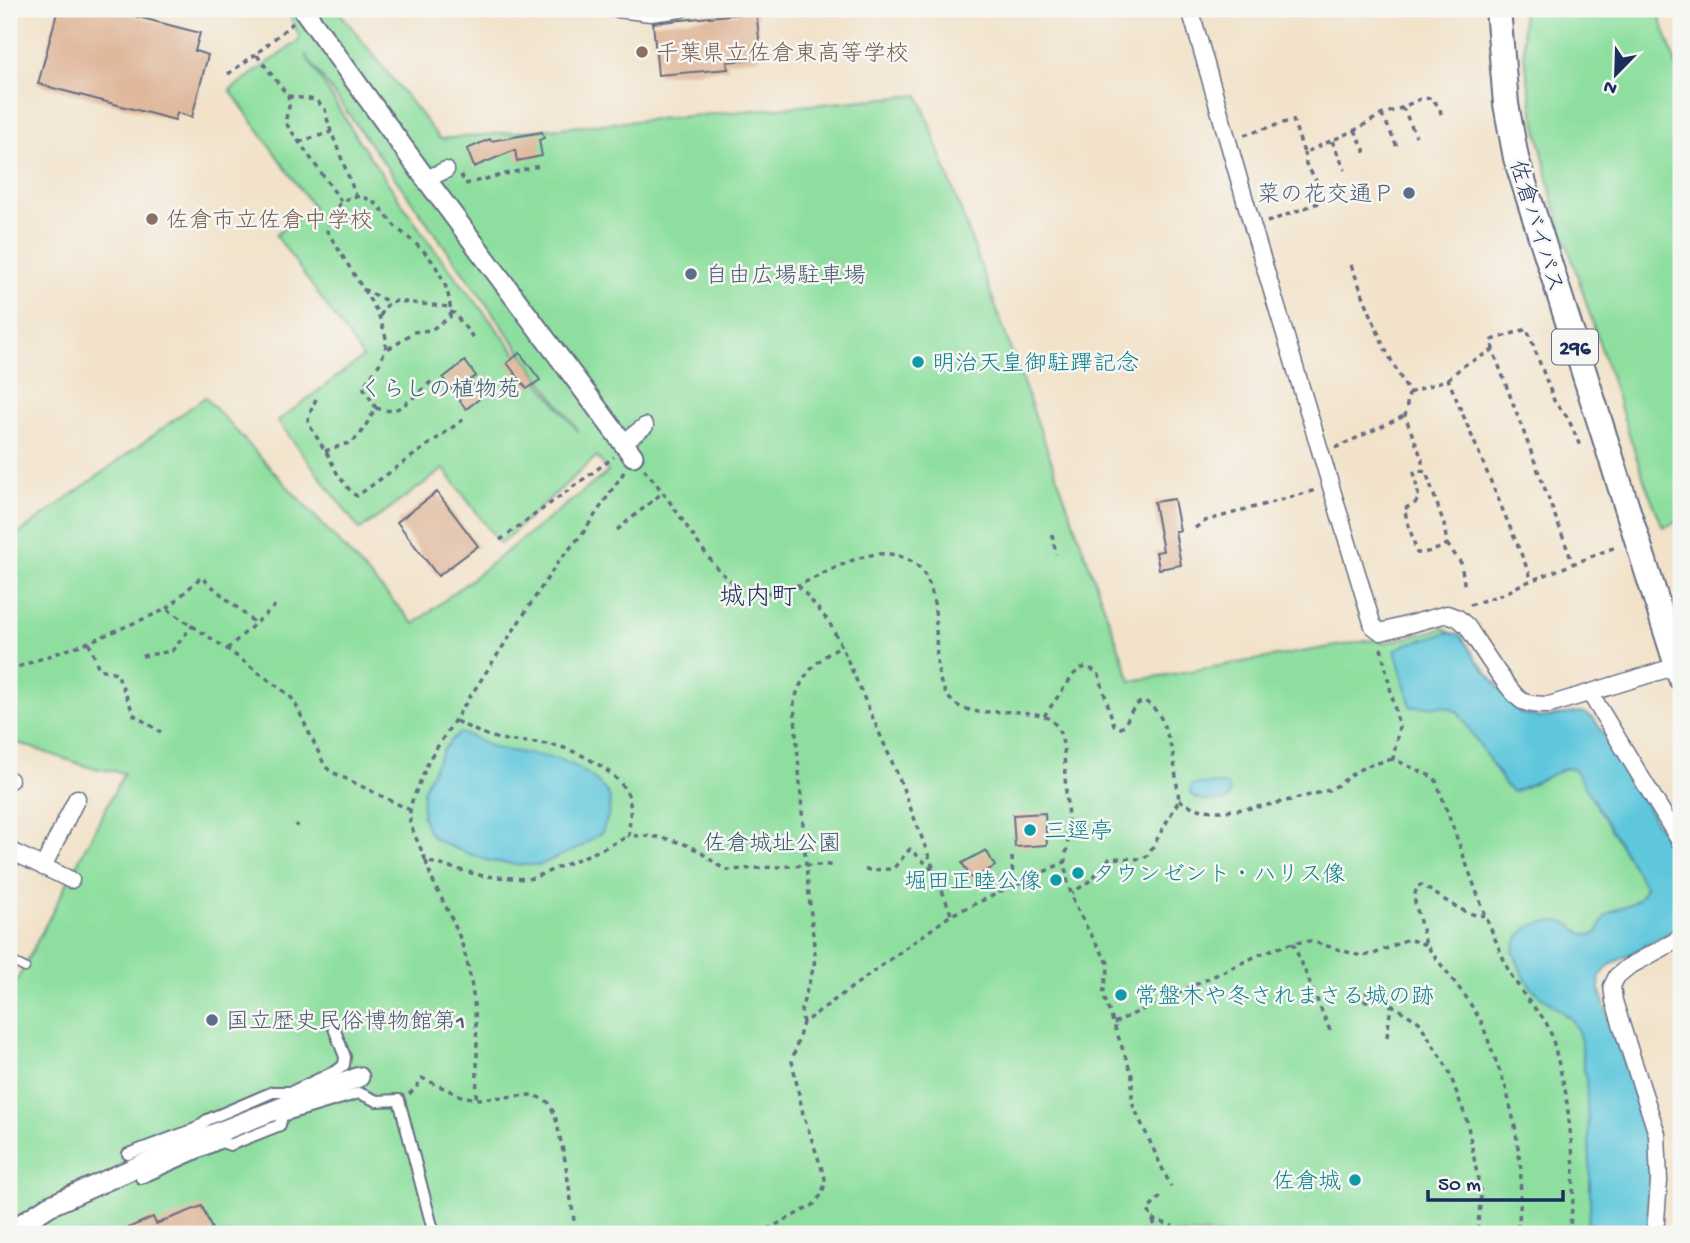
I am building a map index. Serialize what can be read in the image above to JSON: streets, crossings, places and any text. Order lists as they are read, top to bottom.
{
  "streets": {
    "highway": ["佐倉バイパス", "296"]
  },
  "districts": ["城内町"],
  "parks": ["くらしの植物苑", "佐倉城址公園"],
  "places": [
    "千葉県立佐倉東高等学校",
    "菜の花交通Ｐ",
    "佐倉市立佐倉中学校",
    "自由広場駐車場",
    "明治天皇御駐蹕記念",
    "三逕亭",
    "タウンゼント・ハリス像",
    "堀田正睦公像",
    "常盤木や冬されまさる城の跡",
    "国立歴史民俗博物館第1",
    "佐倉城"
  ],
  "scale_bar": "50 m",
  "north": "bottom left"
}
